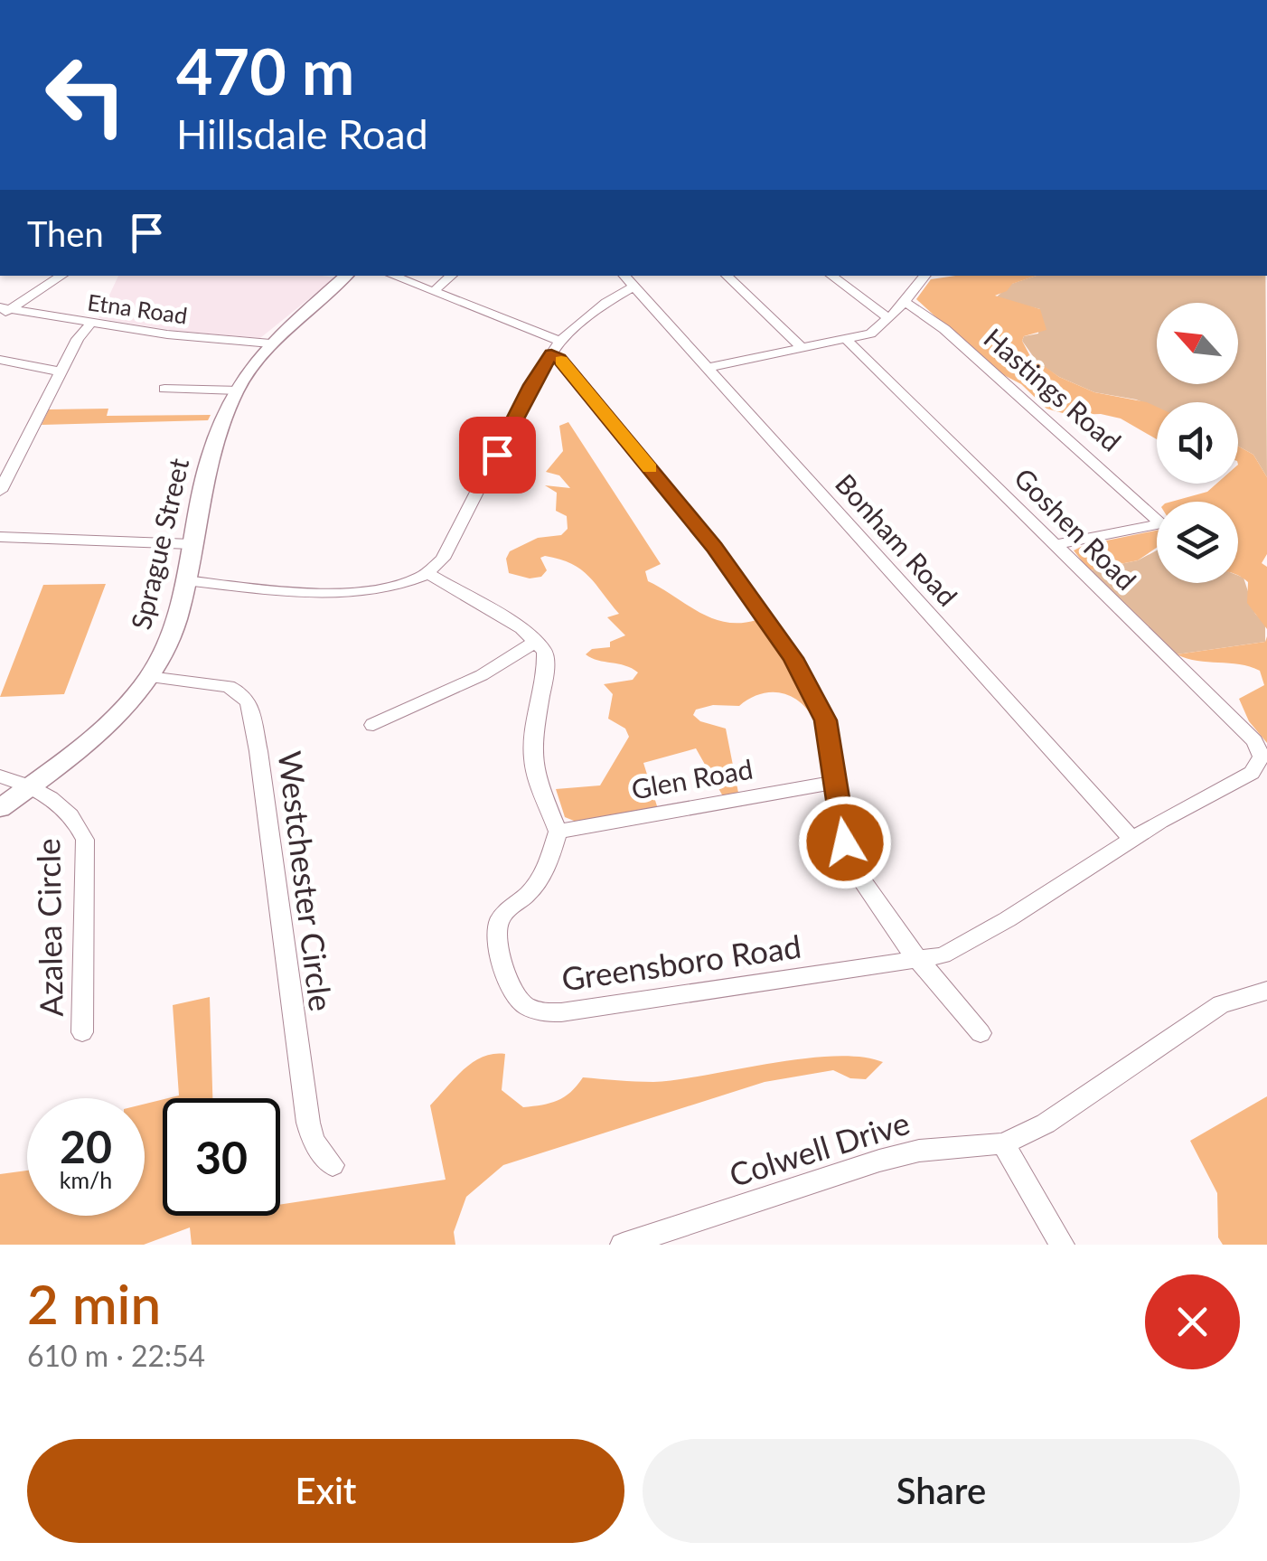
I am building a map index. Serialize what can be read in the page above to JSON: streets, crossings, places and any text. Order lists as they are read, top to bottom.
{
  "streets": {
    "main road": ["Sprague Street"],
    "street": [
      "Etna Road",
      "Hastings Road",
      "Goshen Road",
      "Bonham Road",
      "Glen Road",
      "Westchester Circle",
      "Azalea Circle",
      "Greensboro Road",
      "Colwell Drive"
    ]
  },
  "crossings": [
    ["Etna Road", "Sprague Street"],
    ["Hastings Road", "Goshen Road"],
    ["Goshen Road", "Greensboro Road"],
    ["Bonham Road", "Greensboro Road"],
    ["Sprague Street", "Westchester Circle"],
    ["Sprague Street", "Azalea Circle"],
    ["Glen Road", "Greensboro Road"]
  ],
  "north": "top left",
  "page": {
    "turn": ["470 m", "Hillsdale Road"],
    "then": "Then",
    "speed": "20 km/h",
    "limit": "30",
    "heading": ["2 min", "610 m · 22:54"],
    "buttons": ["Exit", "Share"]
  }
}
